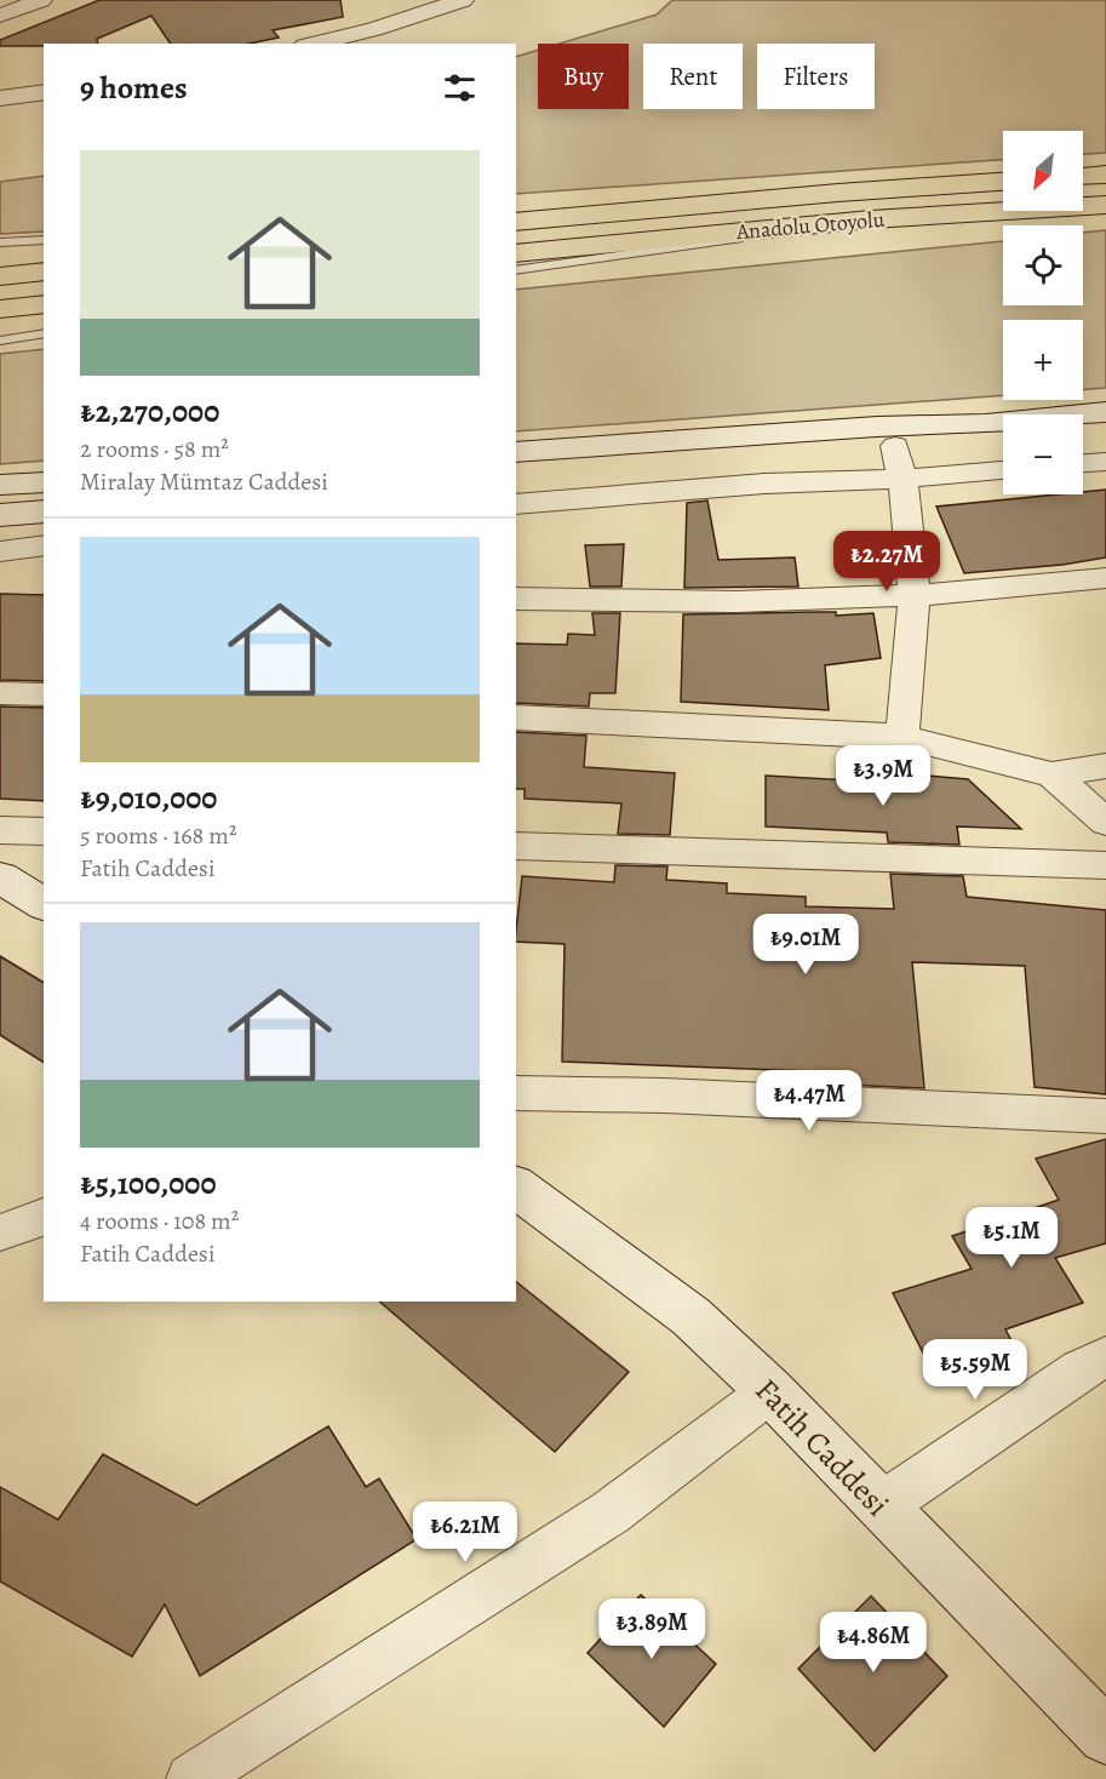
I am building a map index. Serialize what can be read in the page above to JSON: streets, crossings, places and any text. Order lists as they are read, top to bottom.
{
  "streets": {
    "highway": ["Anadolu Otoyolu"],
    "main road": ["Fatih Caddesi"]
  },
  "north": "bottom left",
  "page": {
    "chip": ["Buy", "Rent", "Filters"],
    "heading": "9 homes",
    "map_buttons": ["+", "−"],
    "list": [
      {
        "name": "₺2,270,000",
        "note": "2 rooms · 58 m² · Miralay Mümtaz Caddesi"
      },
      {
        "name": "₺9,010,000",
        "note": "5 rooms · 168 m² · Fatih Caddesi"
      },
      {
        "name": "₺5,100,000",
        "note": "4 rooms · 108 m² · Fatih Caddesi"
      }
    ],
    "price": [
      "₺2.27M",
      "₺3.9M",
      "₺9.01M",
      "₺4.47M",
      "₺5.1M",
      "₺5.59M",
      "₺6.21M",
      "₺3.89M",
      "₺4.86M"
    ]
  }
}
